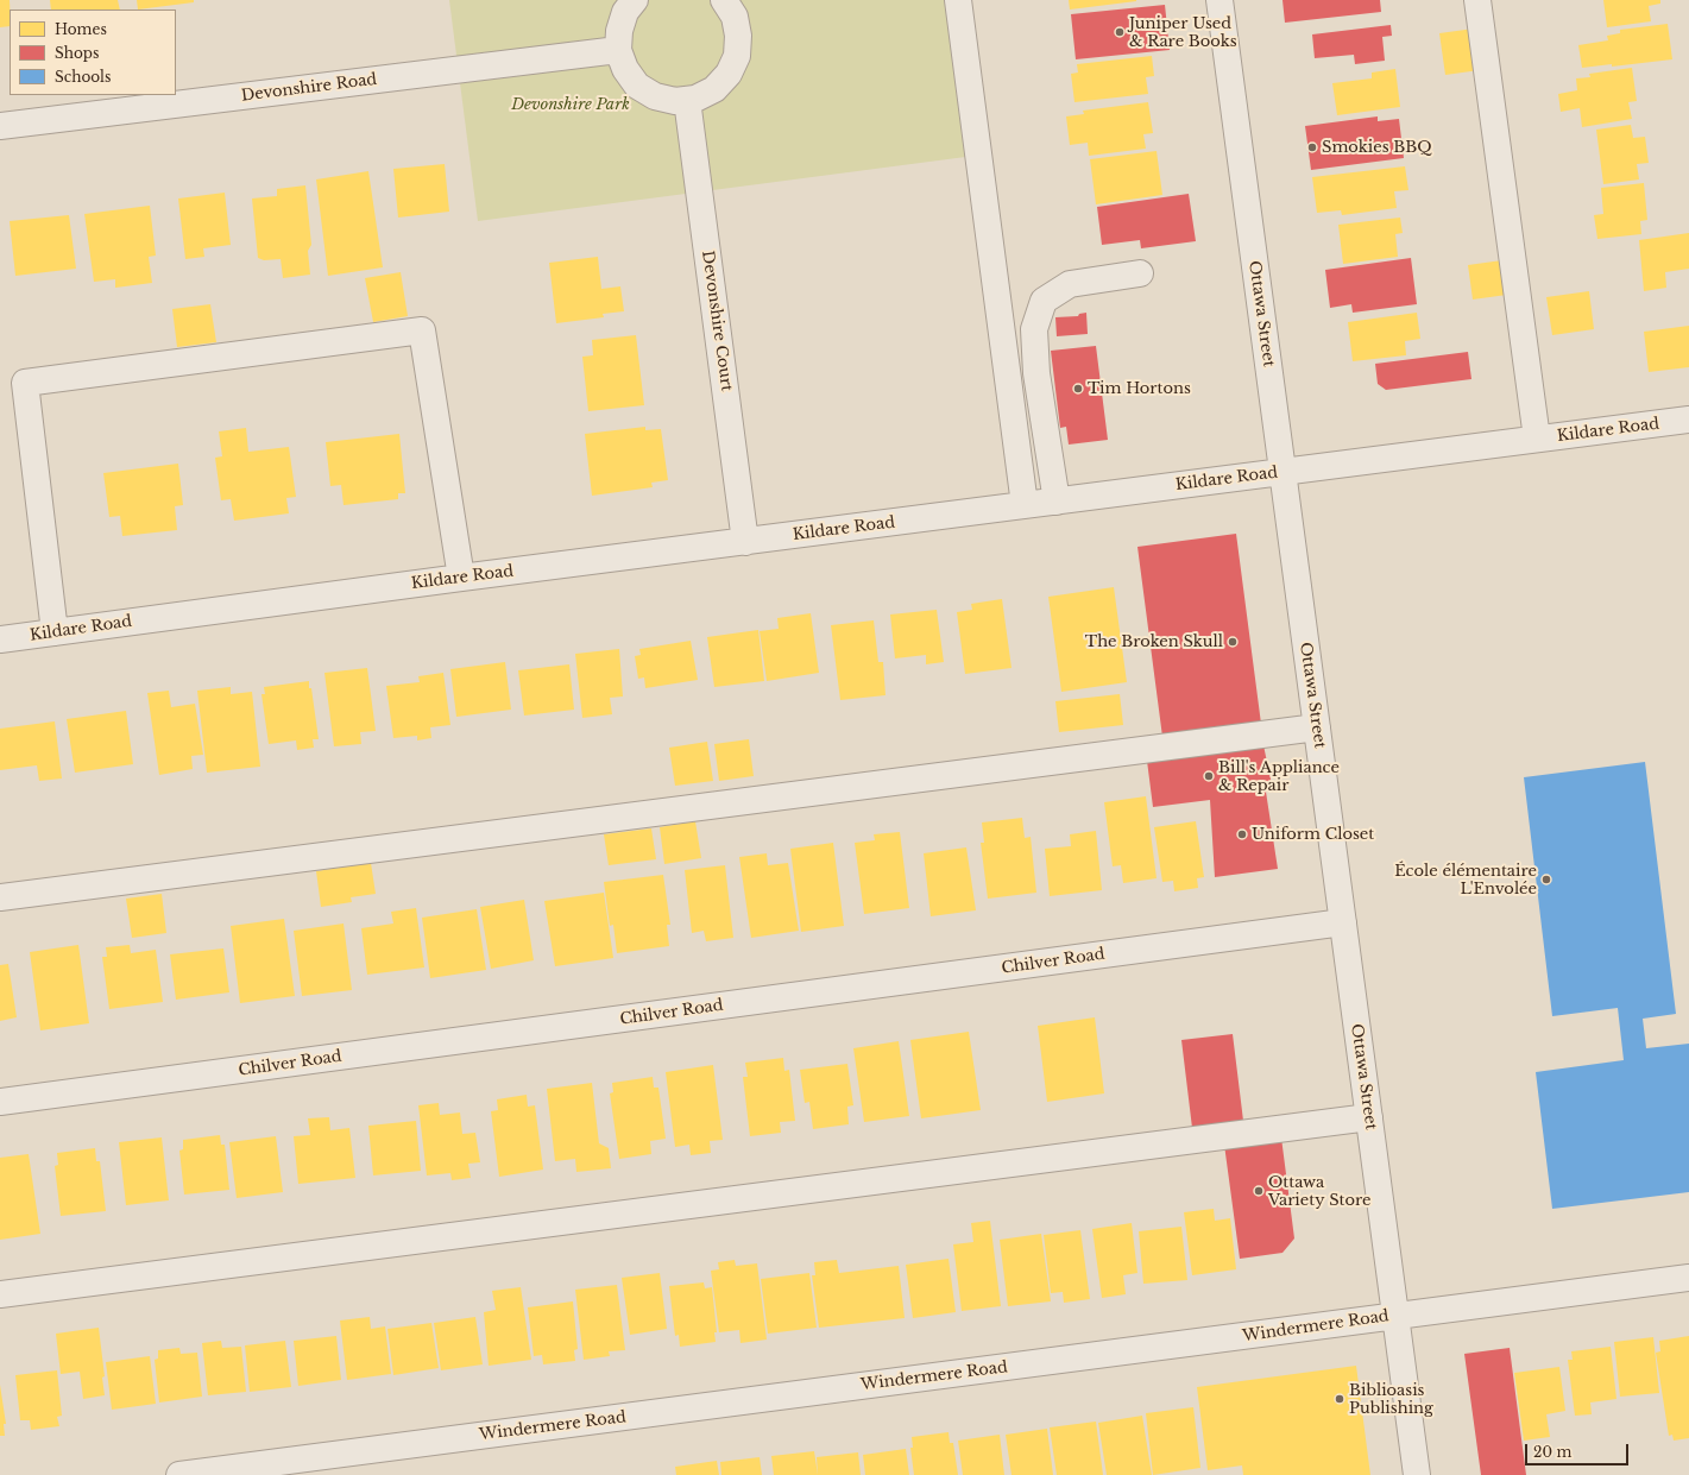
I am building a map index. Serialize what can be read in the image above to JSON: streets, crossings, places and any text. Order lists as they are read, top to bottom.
{
  "streets": {
    "street": [
      "Devonshire Road",
      "Ottawa Street",
      "Devonshire Court",
      "Kildare Road",
      "Chilver Road",
      "Windermere Road"
    ]
  },
  "crossings": [
    ["Ottawa Street", "Kildare Road"],
    ["Ottawa Street", "Chilver Road"],
    ["Ottawa Street", "Windermere Road"],
    ["Devonshire Court", "Kildare Road"]
  ],
  "parks": ["Devonshire Park"],
  "places": [
    "Juniper Used & Rare Books",
    "Smokies BBQ",
    "Tim Hortons",
    "The Broken Skull",
    "Bill's Appliance & Repair",
    "Uniform Closet",
    "École élémentaire L'Envolée",
    "Ottawa Variety Store",
    "Biblioasis Publishing"
  ],
  "legend": ["Homes", "Shops", "Schools"],
  "scale_bar": "20 m"
}
